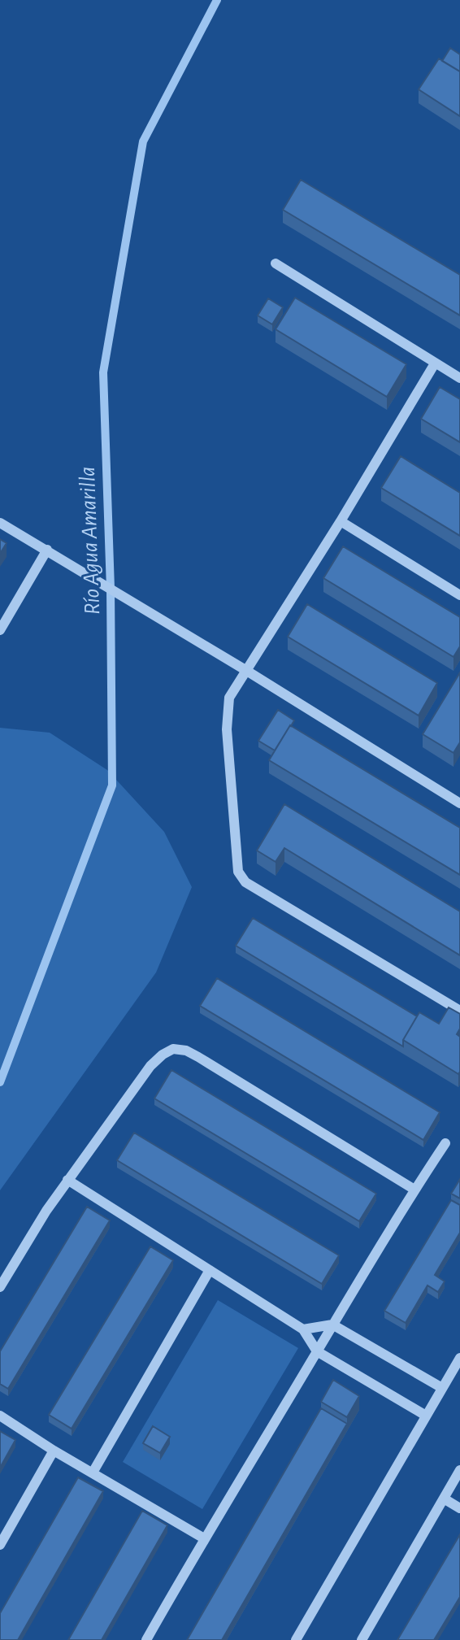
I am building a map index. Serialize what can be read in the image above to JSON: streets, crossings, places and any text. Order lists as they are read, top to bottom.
{
  "water": ["Río Agua Amarilla"]
}
